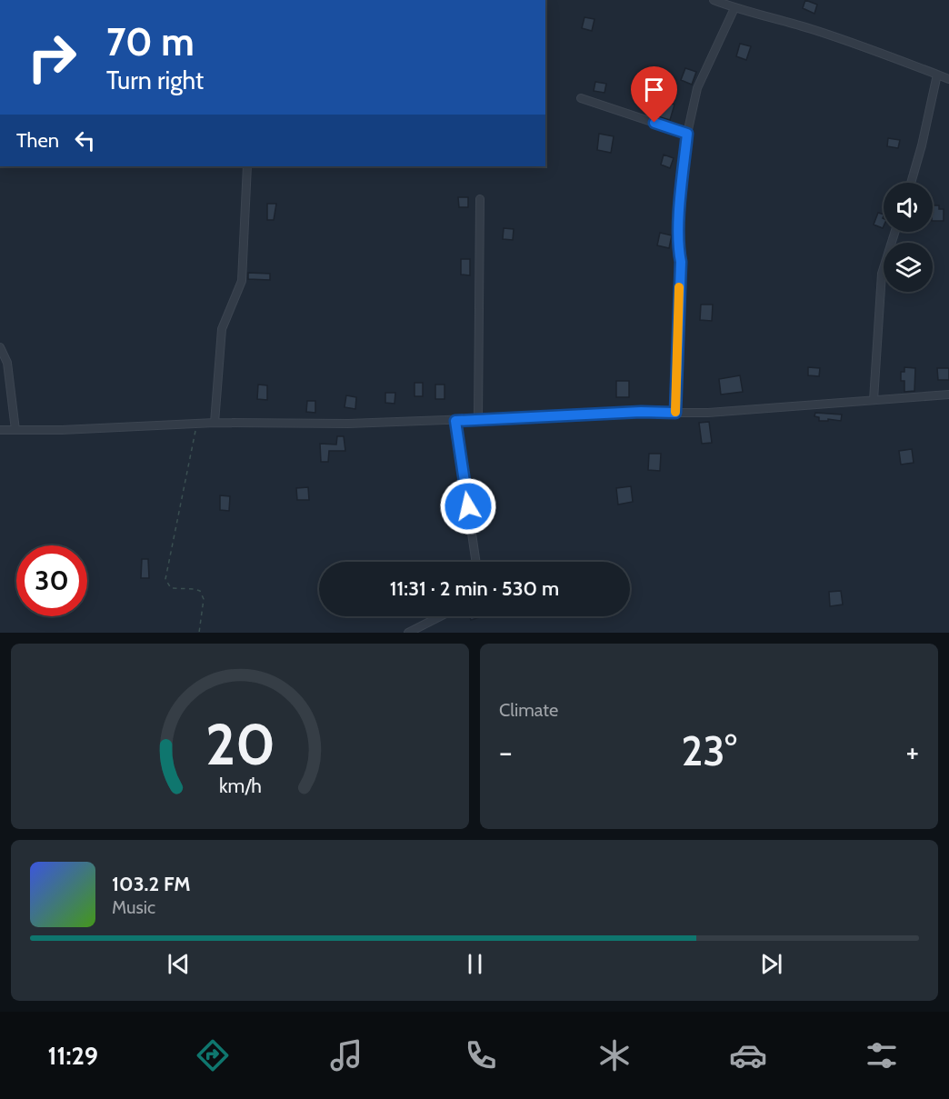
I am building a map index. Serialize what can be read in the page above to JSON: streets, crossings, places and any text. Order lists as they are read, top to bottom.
{
  "page": {
    "turn": ["70 m", "Turn right"],
    "then": "Then",
    "limit": "30",
    "trip": "11:31 · 2 min · 530 m",
    "tile": "Climate",
    "heat": ["−", "23°", "+"],
    "song": ["103.2 FM", "Music"],
    "tabs": "11:29",
    "gauge": ["20", "km/h"]
  }
}
